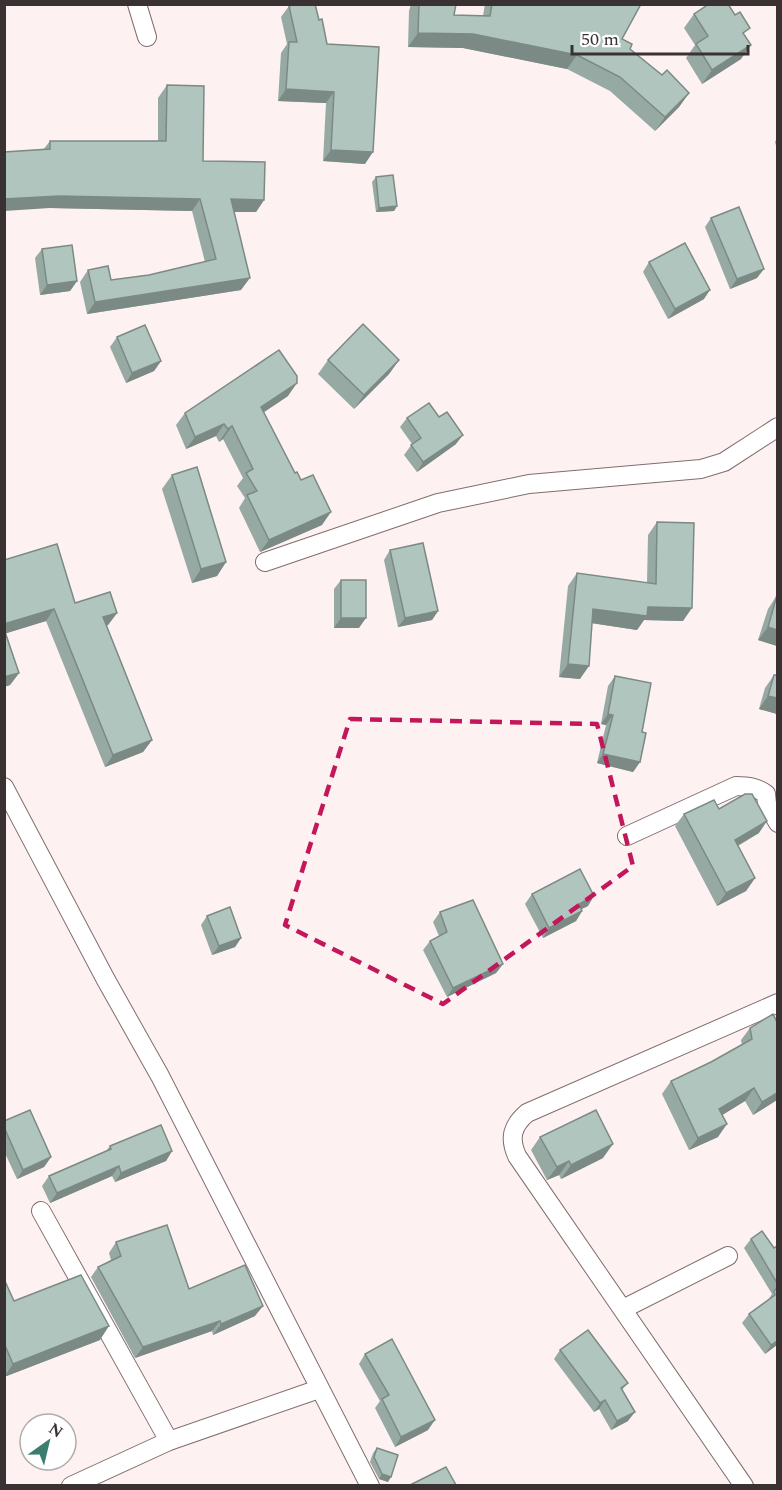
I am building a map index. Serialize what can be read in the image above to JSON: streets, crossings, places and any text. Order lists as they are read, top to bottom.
{
  "scale_bar": "50 m",
  "north": "top right"
}
